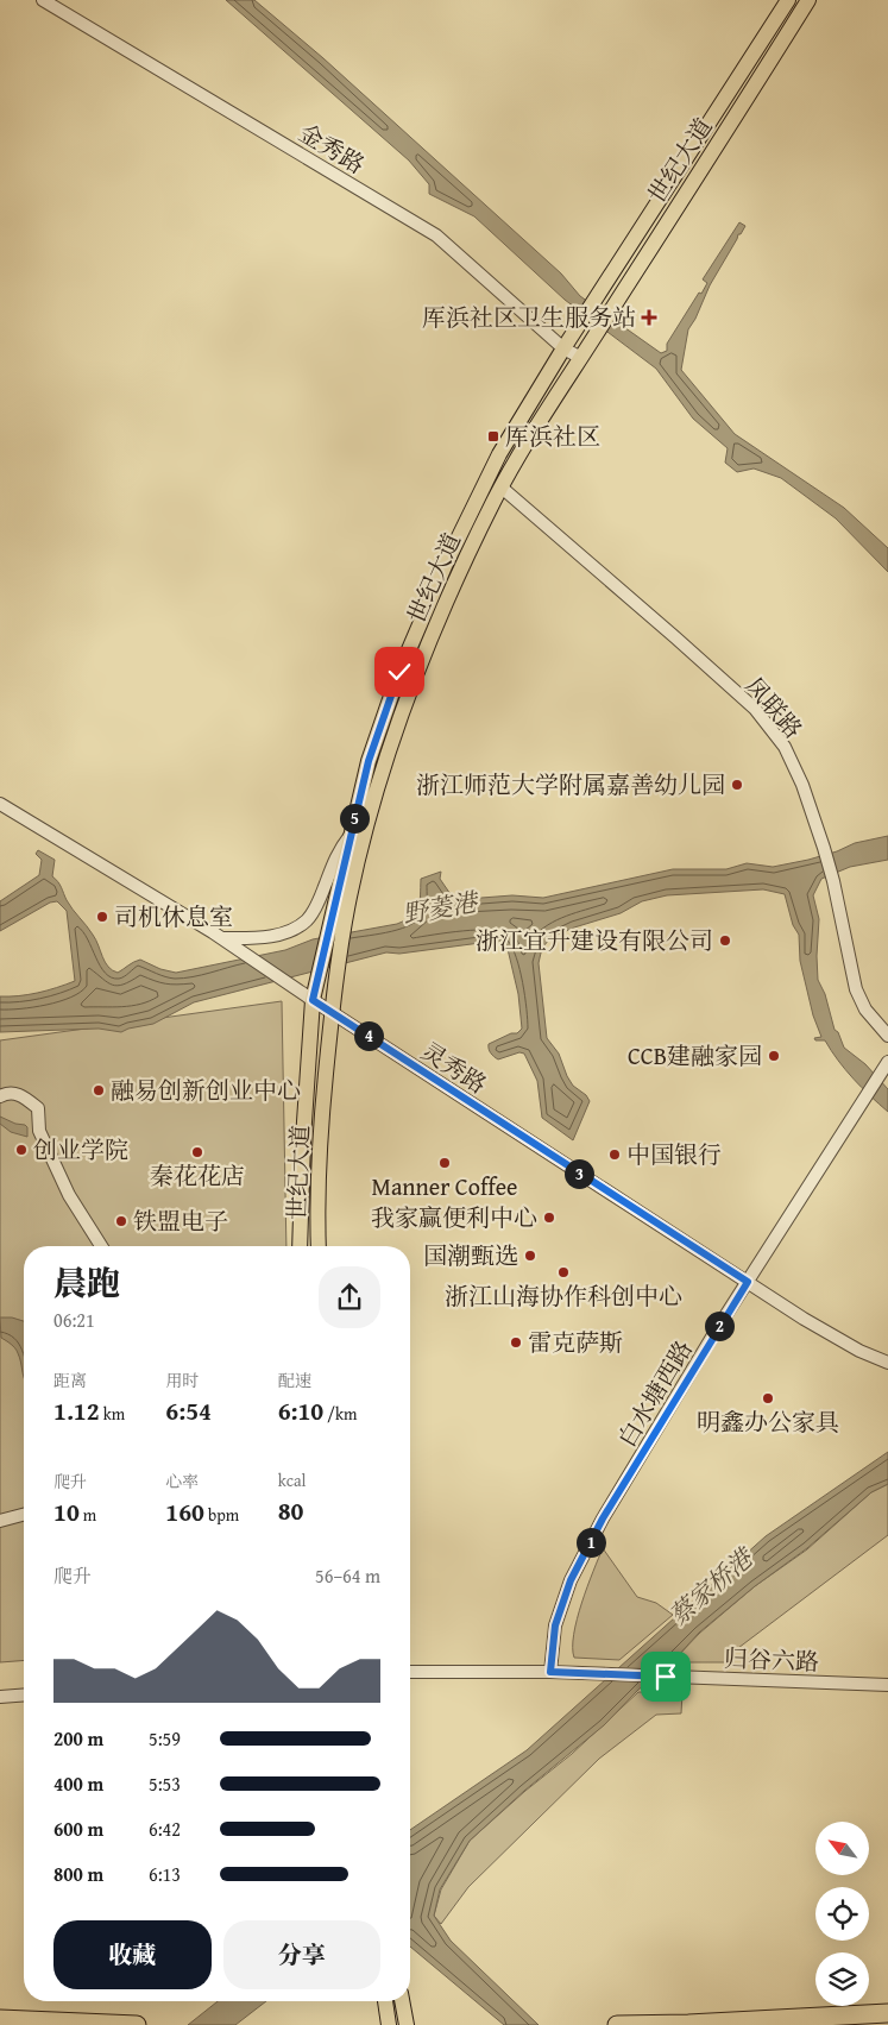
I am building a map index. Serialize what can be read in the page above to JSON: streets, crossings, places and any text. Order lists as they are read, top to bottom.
{
  "streets": {
    "main road": ["世纪大道"],
    "street": [
      "金秀路",
      "凤联路",
      "灵秀路",
      "白水塘西路",
      "归谷六路"
    ]
  },
  "crossings": [
    ["金秀路", "世纪大道"],
    ["世纪大道", "凤联路"],
    ["世纪大道", "灵秀路"],
    ["灵秀路", "白水塘西路"],
    ["白水塘西路", "归谷六路"]
  ],
  "water": ["野菱港", "蔡家桥港"],
  "places": {
    "health": ["厍浜社区卫生服务站"],
    "transit": ["厍浜社区"],
    "other": [
      "浙江师范大学附属嘉善幼儿园",
      "司机休息室",
      "浙江宜升建设有限公司",
      "CCB建融家园",
      "融易创新创业中心",
      "创业学院",
      "秦花花店",
      "中国银行",
      "Manner Coffee",
      "我家赢便利中心",
      "铁盟电子",
      "国潮甄选",
      "浙江山海协作科创中心",
      "雷克萨斯",
      "明鑫办公家具"
    ]
  },
  "north": "top left",
  "page": {
    "pins": [
      "5",
      "4",
      "3",
      "2",
      "1"
    ],
    "heading": ["晨跑", "06:21"],
    "stats": [
      ["距离", "1.12 km"],
      ["用时", "6:54"],
      ["配速", "6:10 /km"],
      ["爬升", "10 m"],
      ["心率", "160 bpm"],
      ["kcal", "80"]
    ],
    "chart": ["爬升", "56–64 m"],
    "list": [
      {
        "name": "200 m",
        "note": "5:59"
      },
      {
        "name": "400 m",
        "note": "5:53"
      },
      {
        "name": "600 m",
        "note": "6:42"
      },
      {
        "name": "800 m",
        "note": "6:13"
      }
    ],
    "buttons": ["收藏", "分享"]
  }
}
